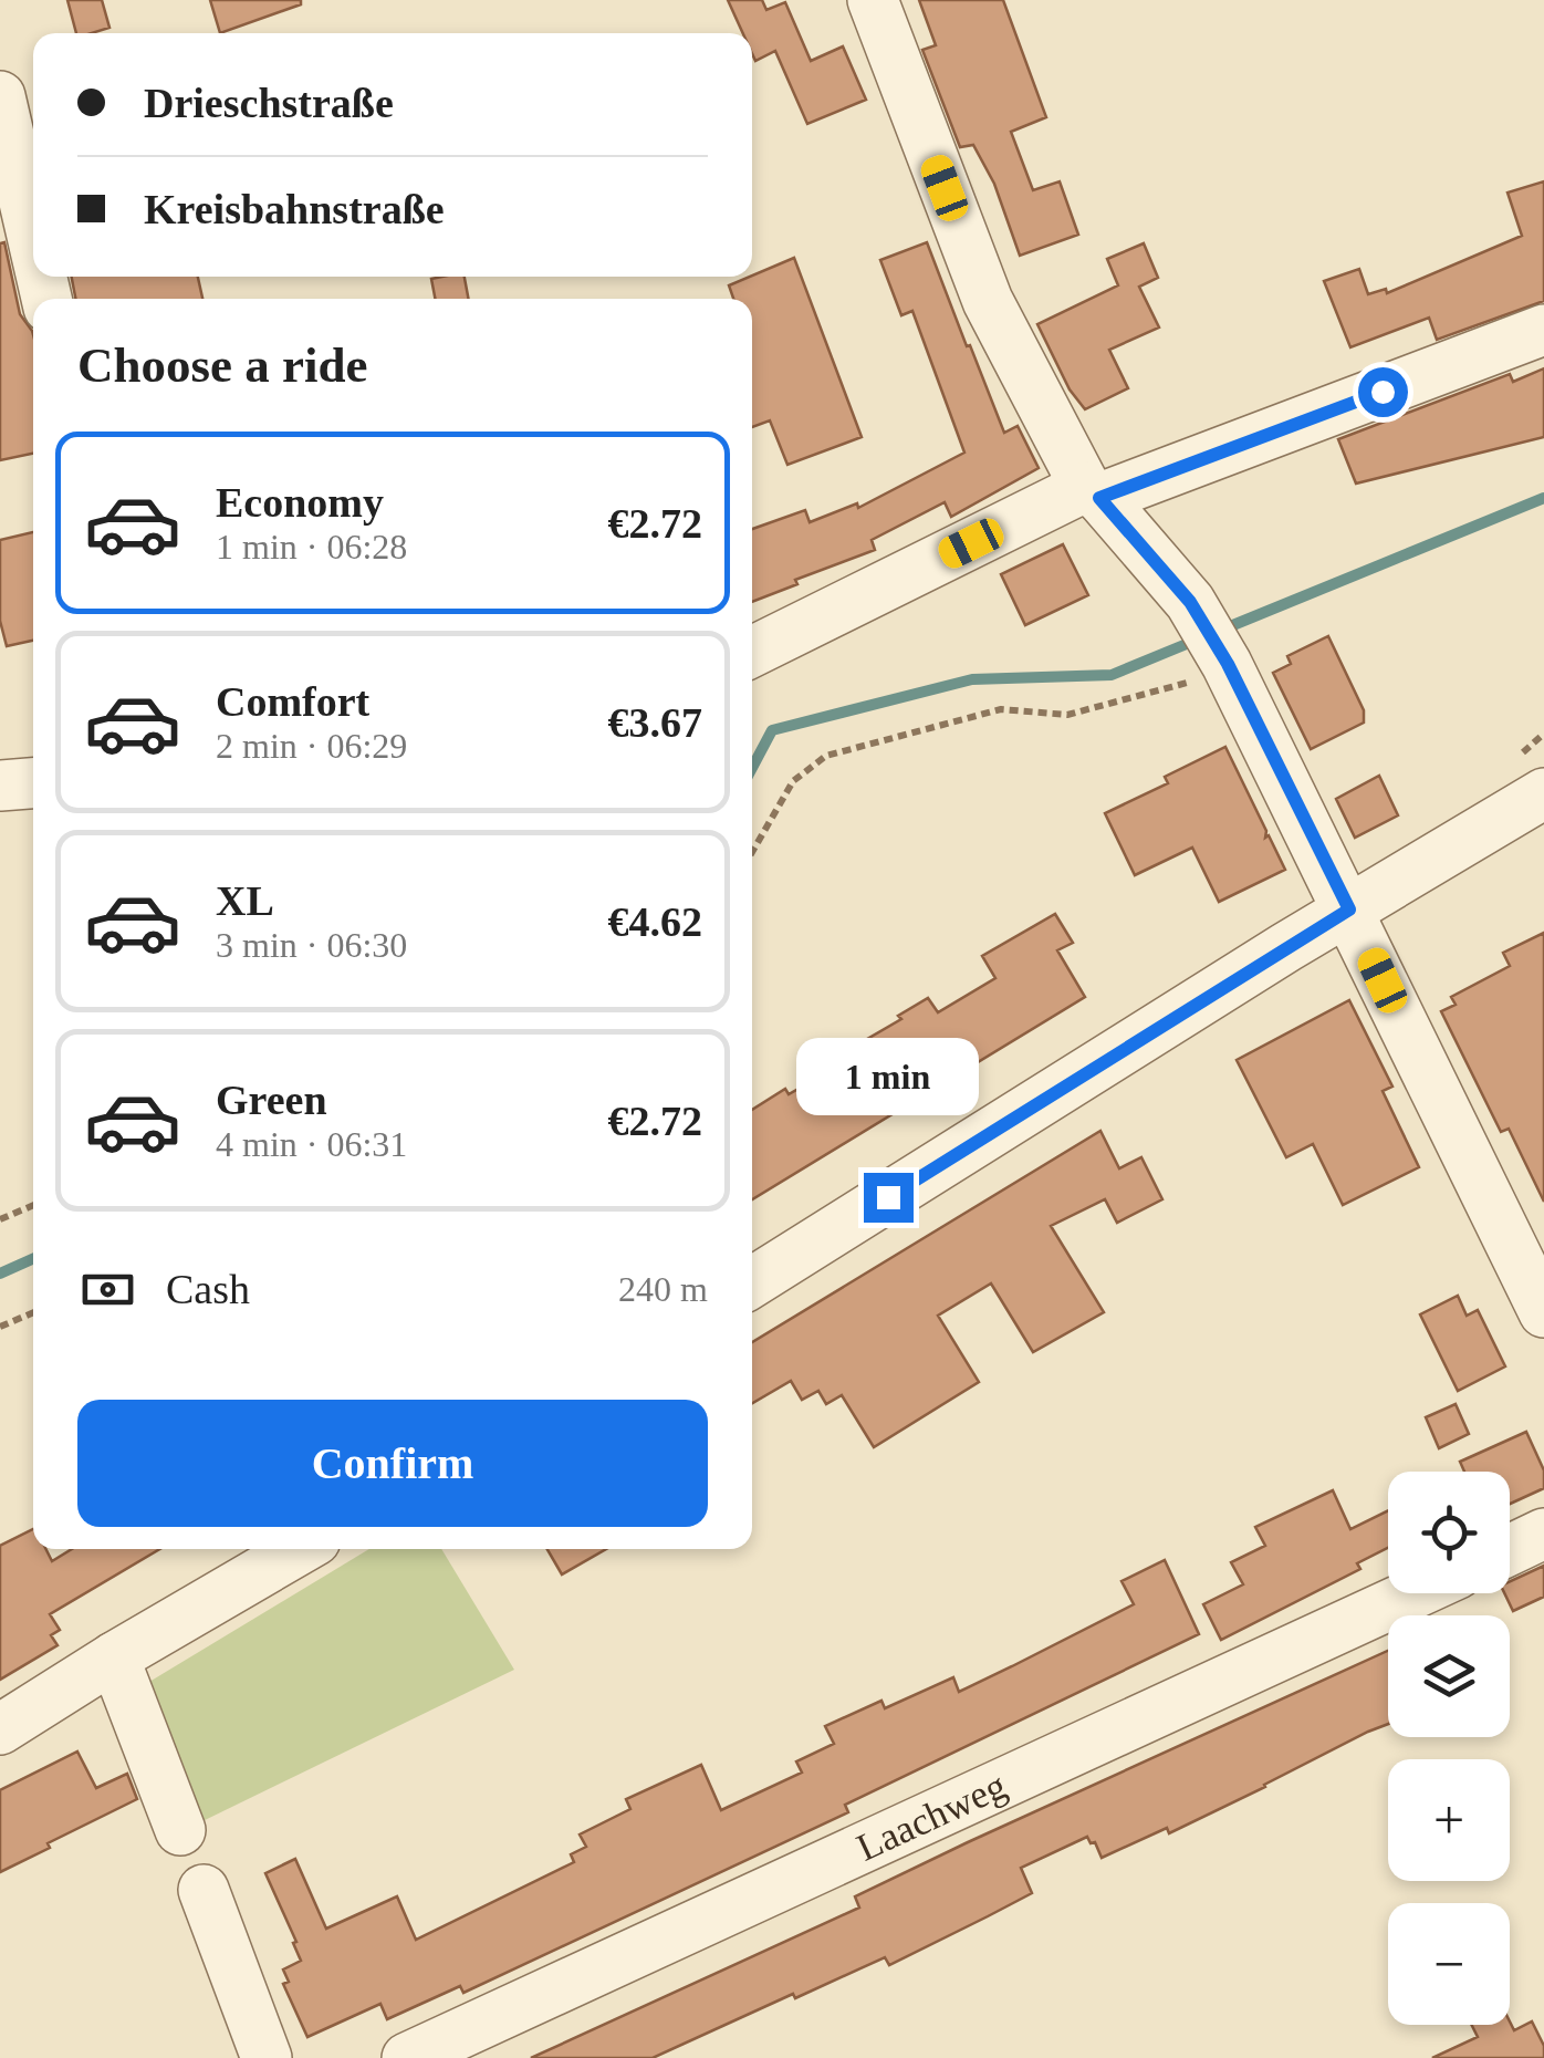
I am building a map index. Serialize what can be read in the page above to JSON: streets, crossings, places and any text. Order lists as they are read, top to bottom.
{
  "streets": {
    "street": ["Laachweg"]
  },
  "page": {
    "banner": ["Drieschstraße", "Kreisbahnstraße"],
    "heading": "Choose a ride",
    "list": [
      {
        "name": "Economy",
        "note": "1 min · 06:28",
        "value": "€2.72"
      },
      {
        "name": "Comfort",
        "note": "2 min · 06:29",
        "value": "€3.67"
      },
      {
        "name": "XL",
        "note": "3 min · 06:30",
        "value": "€4.62"
      },
      {
        "name": "Green",
        "note": "4 min · 06:31",
        "value": "€2.72"
      }
    ],
    "bubble": "1 min",
    "pay": ["Cash", "240 m"],
    "buttons": "Confirm",
    "map_buttons": ["+", "−"]
  }
}
